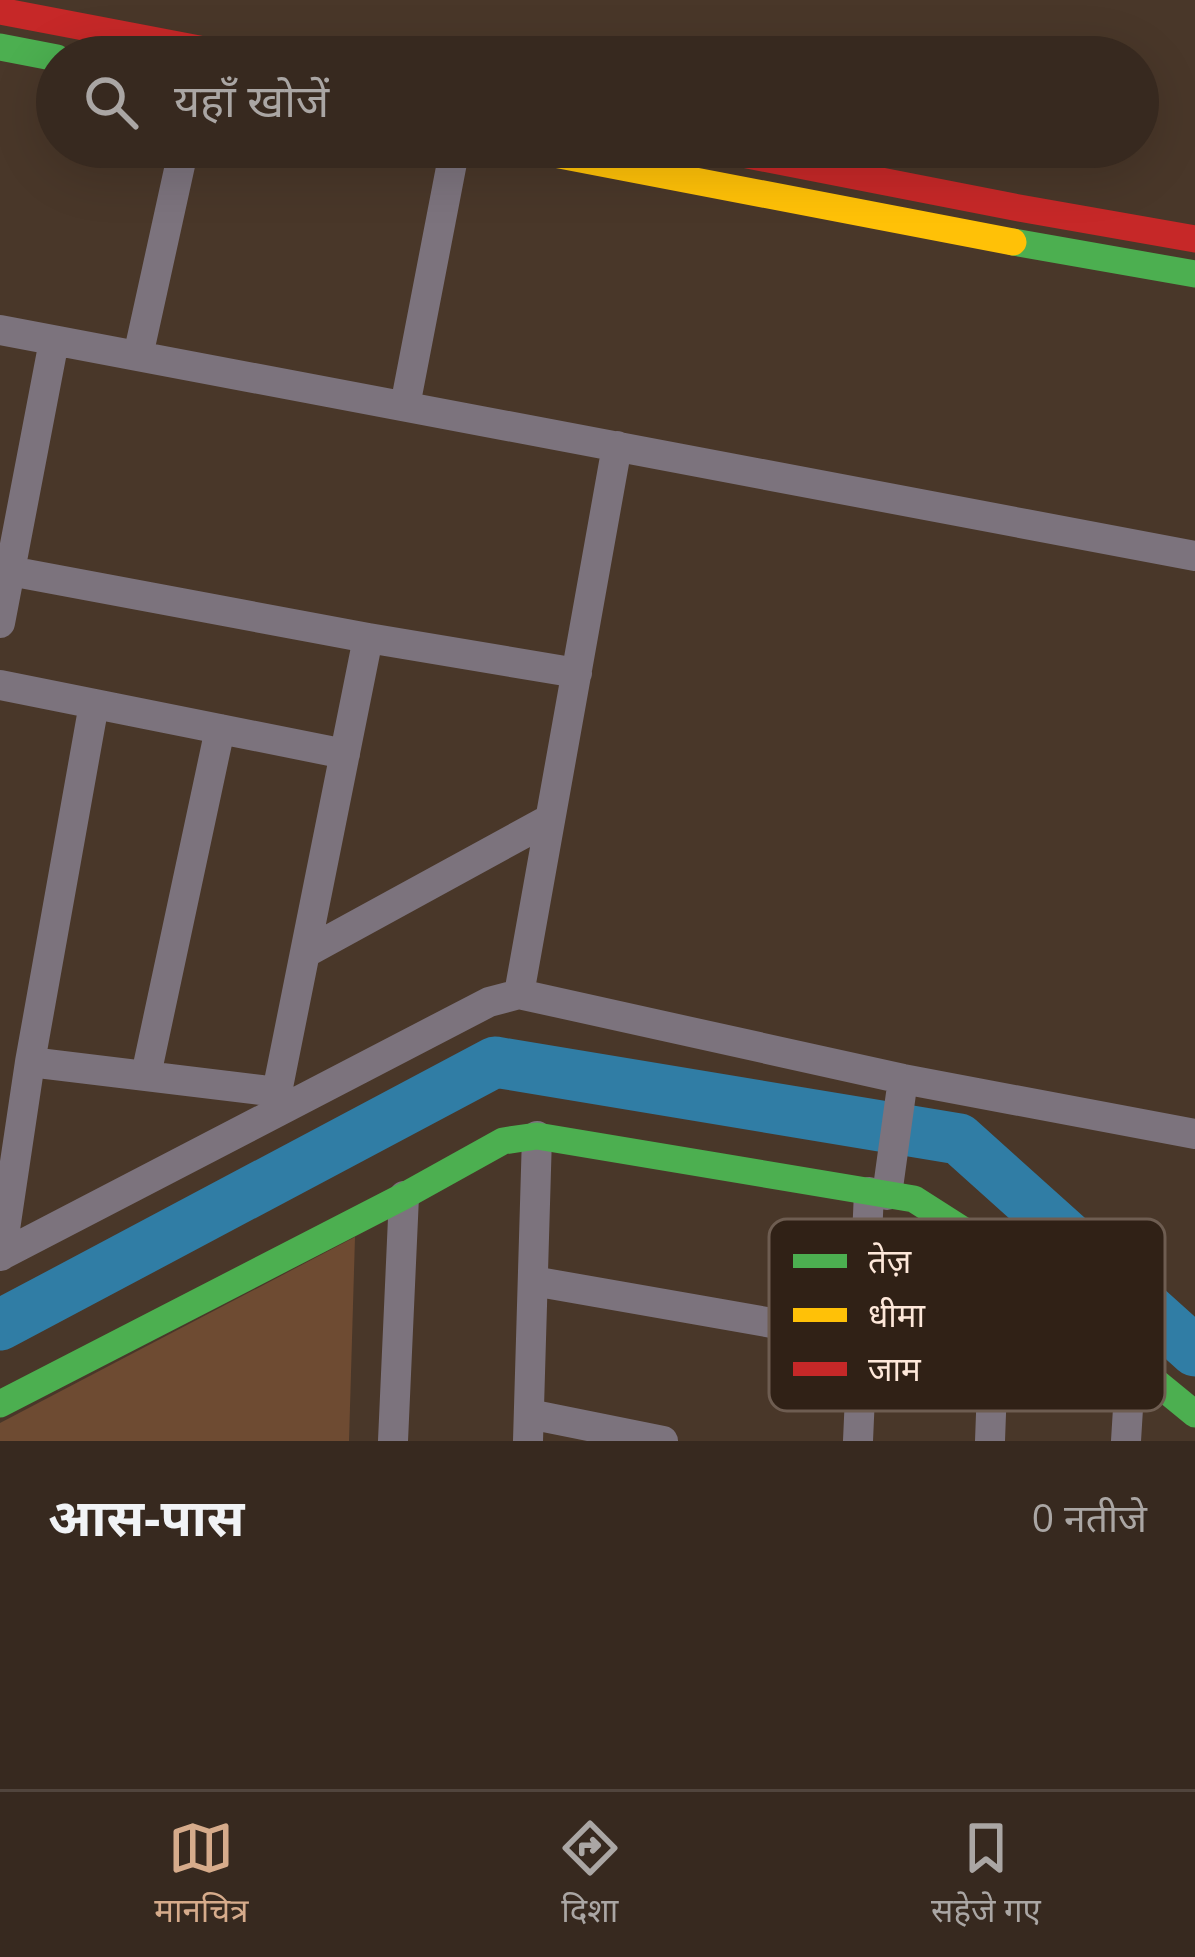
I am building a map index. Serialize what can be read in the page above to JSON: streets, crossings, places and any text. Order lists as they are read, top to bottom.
{
  "legend": ["तेज़", "धीमा", "जाम"],
  "page": {
    "search": "यहाँ खोजें",
    "heading": ["आस-पास", "0 नतीजे"],
    "nav": ["मानचित्र", "दिशा", "सहेजे गए"]
  }
}
